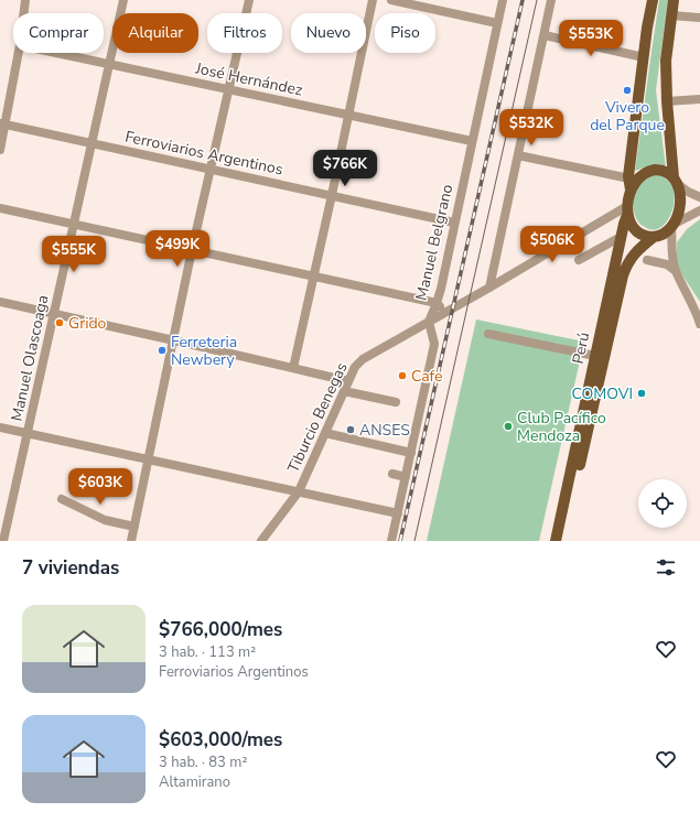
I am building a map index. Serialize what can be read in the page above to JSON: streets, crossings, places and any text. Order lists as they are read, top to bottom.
{
  "streets": {
    "main road": ["Perú"],
    "street": [
      "José Hernández",
      "Ferroviarios Argentinos",
      "Manuel Belgrano",
      "Manuel Olascoaga",
      "Tiburcio Benegas"
    ]
  },
  "crossings": [
    ["José Hernández", "Manuel Belgrano"],
    ["José Hernández", "Manuel Olascoaga"],
    ["Ferroviarios Argentinos", "Manuel Belgrano"],
    ["Ferroviarios Argentinos", "Manuel Olascoaga"],
    ["Manuel Belgrano", "Tiburcio Benegas"],
    ["Perú", "Tiburcio Benegas"]
  ],
  "places": [
    "Vivero del Parque",
    "Grido",
    "Ferreteria Newbery",
    "Cafe",
    "COMOVI",
    "Club Pacífico Mendoza",
    "ANSES"
  ],
  "page": {
    "chip": [
      "Comprar",
      "Alquilar",
      "Filtros",
      "Nuevo",
      "Piso"
    ],
    "price": [
      "$553K",
      "$532K",
      "$766K",
      "$506K",
      "$499K",
      "$555K",
      "$603K"
    ],
    "heading": "7 viviendas",
    "list": [
      {
        "name": "$766,000/mes",
        "note": "3 hab. · 113 m² · Ferroviarios Argentinos"
      },
      {
        "name": "$603,000/mes",
        "note": "3 hab. · 83 m² · Altamirano"
      }
    ]
  }
}
